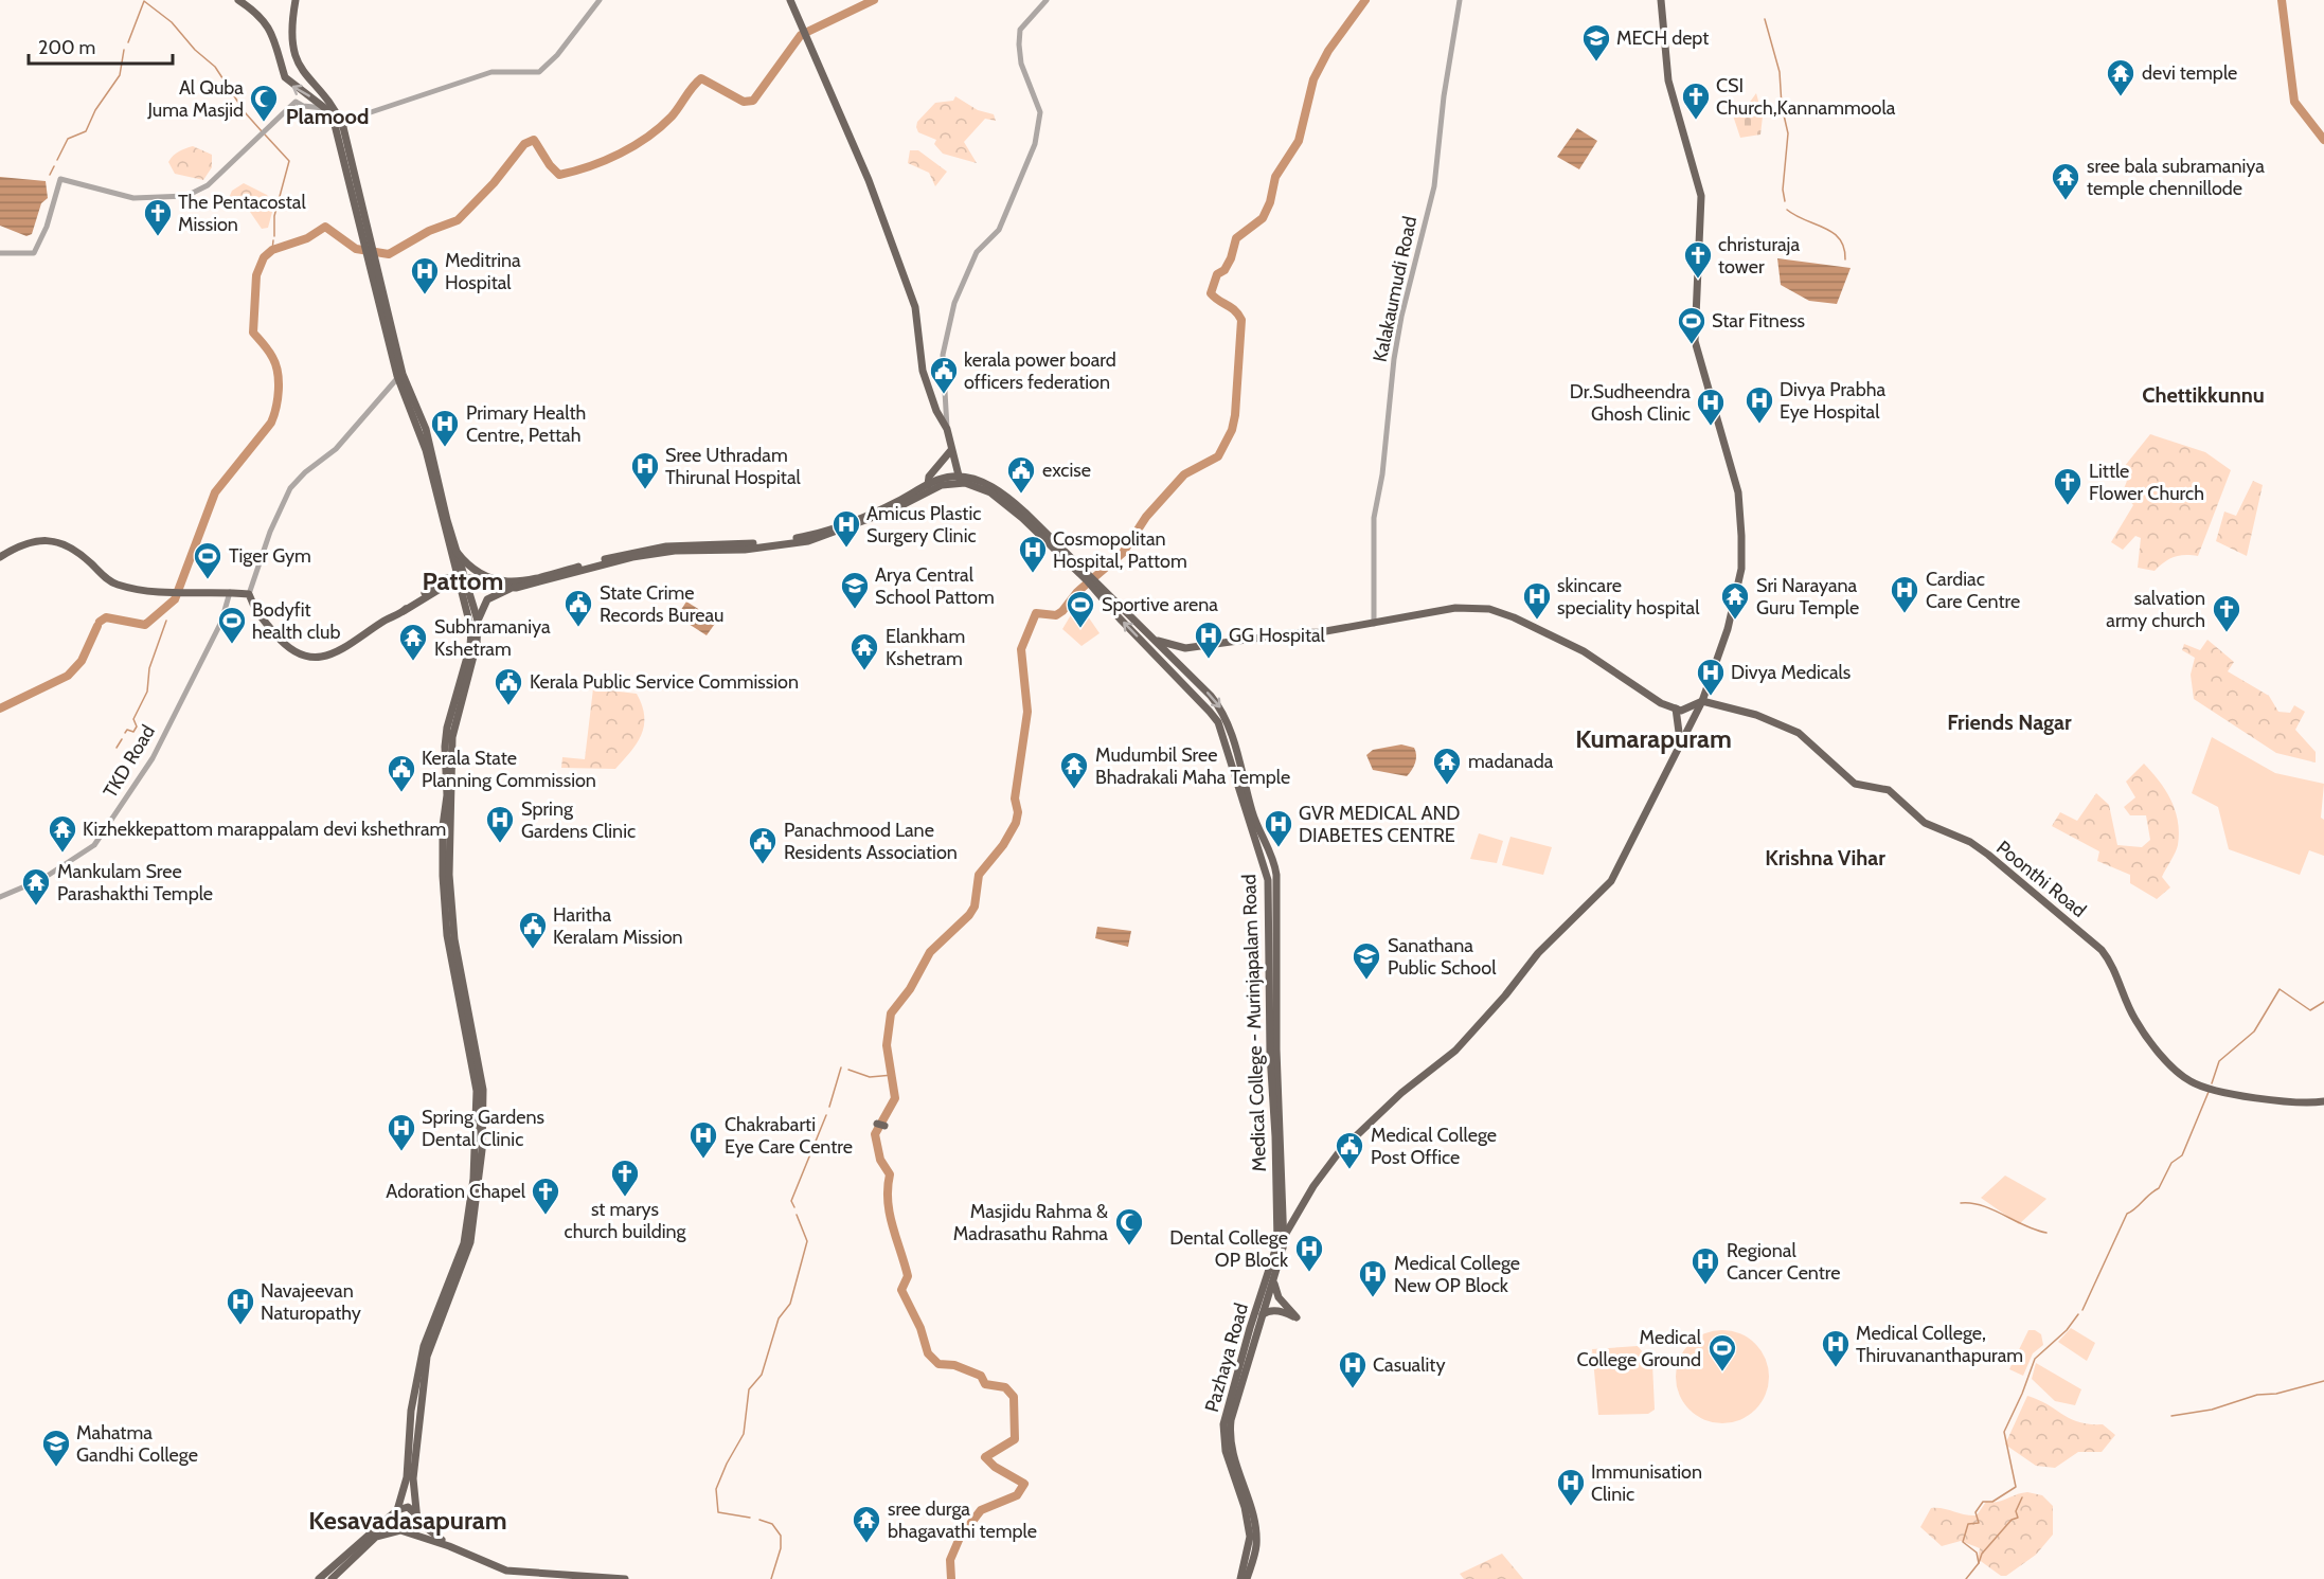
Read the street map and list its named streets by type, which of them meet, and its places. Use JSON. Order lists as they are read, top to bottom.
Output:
{
  "streets": {
    "main road": ["Poonthi Road", "Medical College - Murinjapalam Road", "Pazhaya Road"],
    "street": ["Kalakaumudi Road", "TKD Road"]
  },
  "crossings": [
    ["Medical College - Murinjapalam Road", "Pazhaya Road"]
  ],
  "districts": [
    "Plamood",
    "Chettikkunnu",
    "Pattom",
    "Friends Nagar",
    "Kumarapuram",
    "Krishna Vihar",
    "Kesavadasapuram"
  ],
  "places": {
    "school or university": [
      "MECH dept",
      "Arya Central School Pattom",
      "Sanathana Public School",
      "Mahatma Gandhi College"
    ],
    "temple": [
      "devi temple",
      "sree bala subramaniya temple chennillode",
      "Sri Narayana Guru Temple",
      "Subhramaniya Kshetram",
      "Elankham Kshetram",
      "madanada",
      "Mudumbil Sree Bhadrakali Maha Temple",
      "Kizhekkepattom marappalam devi kshethram",
      "Mankulam Sree Parashakthi Temple",
      "sree durga bhagavathi temple"
    ],
    "church": [
      "CSI Church,Kannammoola",
      "The Pentacostal Mission",
      "christuraja tower",
      "Little Flower Church",
      "salvation army church",
      "st marys church building",
      "Adoration Chapel"
    ],
    "mosque": ["Al Quba Juma Masjid", "Masjidu Rahma & Madrasathu Rahma"],
    "hospital": [
      "Meditrina Hospital",
      "Divya Prabha Eye Hospital",
      "Dr.Sudheendra Ghosh Clinic",
      "Primary Health Centre, Pettah",
      "Sree Uthradam Thirunal Hospital",
      "Amicus Plastic Surgery Clinic",
      "Cosmopolitan Hospital, Pattom",
      "Cardiac Care Centre",
      "skincare speciality hospital",
      "GG Hospital",
      "Divya Medicals",
      "Spring Gardens Clinic",
      "GVR MEDICAL AND DIABETES CENTRE",
      "Spring Gardens Dental Clinic",
      "Chakrabarti Eye Care Centre",
      "Dental College OP Block",
      "Regional Cancer Centre",
      "Medical College New OP Block",
      "Navajeevan Naturopathy",
      "Medical College, Thiruvananthapuram",
      "Casuality",
      "Immunisation Clinic"
    ],
    "sports": [
      "Star Fitness",
      "Tiger Gym",
      "Sportive arena",
      "Bodyfit health club",
      "Medical College Ground"
    ],
    "public building": [
      "kerala power board officers federation",
      "excise",
      "State Crime Records Bureau",
      "Kerala Public Service Commission",
      "Kerala State Planning Commission",
      "Panachmood Lane Residents Association",
      "Haritha Keralam Mission",
      "Medical College Post Office"
    ]
  },
  "scale_bar": "200 m"
}
